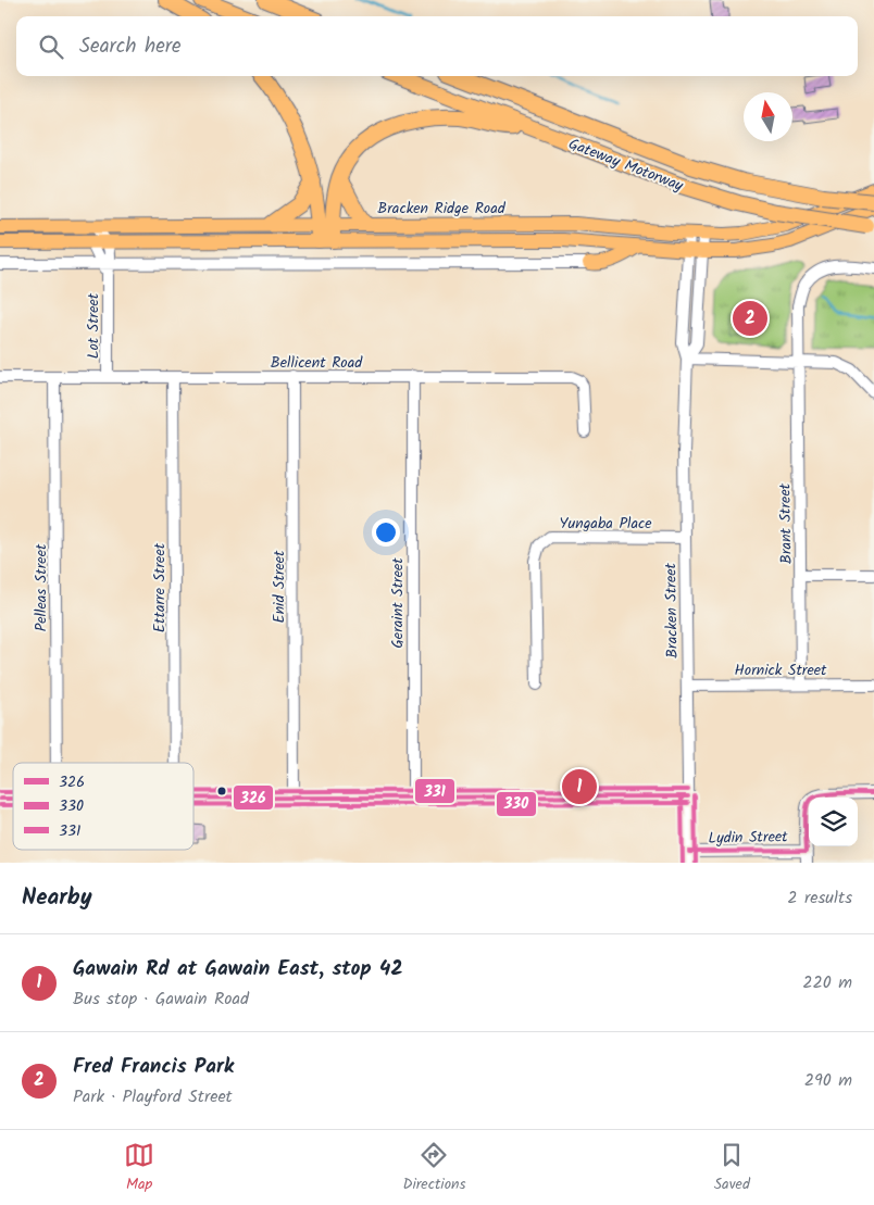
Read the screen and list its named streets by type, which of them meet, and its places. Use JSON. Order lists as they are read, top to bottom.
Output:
{
  "streets": {
    "highway": ["Gateway Motorway"],
    "main road": ["Bracken Ridge Road"],
    "street": [
      "Lot Street",
      "Bellicent Road",
      "Yungaba Place",
      "Brant Street",
      "Enid Street",
      "Pelleas Street",
      "Ettarre Street",
      "Geraint Street",
      "Bracken Street",
      "Hornick Street",
      "Lydin Street"
    ]
  },
  "crossings": [
    ["Bracken Ridge Road", "Bracken Street"],
    ["Lot Street", "Bellicent Road"],
    ["Bellicent Road", "Enid Street"],
    ["Bellicent Road", "Pelleas Street"],
    ["Bellicent Road", "Ettarre Street"],
    ["Bellicent Road", "Geraint Street"],
    ["Yungaba Place", "Bracken Street"],
    ["Brant Street", "Hornick Street"],
    ["Bracken Street", "Hornick Street"],
    ["Bracken Street", "Lydin Street"]
  ],
  "lines": ["transit line 331", "transit line 326", "transit line 330"],
  "legend": ["326", "330", "331"],
  "north": "top",
  "page": {
    "search": "Search here",
    "pins": ["2", "1"],
    "heading": ["Nearby", "2 results"],
    "list": [
      {
        "mark": "1",
        "name": "Gawain Rd at Gawain East, stop 42",
        "note": "Bus stop · Gawain Road",
        "value": "220 m"
      },
      {
        "mark": "2",
        "name": "Fred Francis Park",
        "note": "Park · Playford Street",
        "value": "290 m"
      }
    ],
    "nav": ["Map", "Directions", "Saved"]
  }
}
